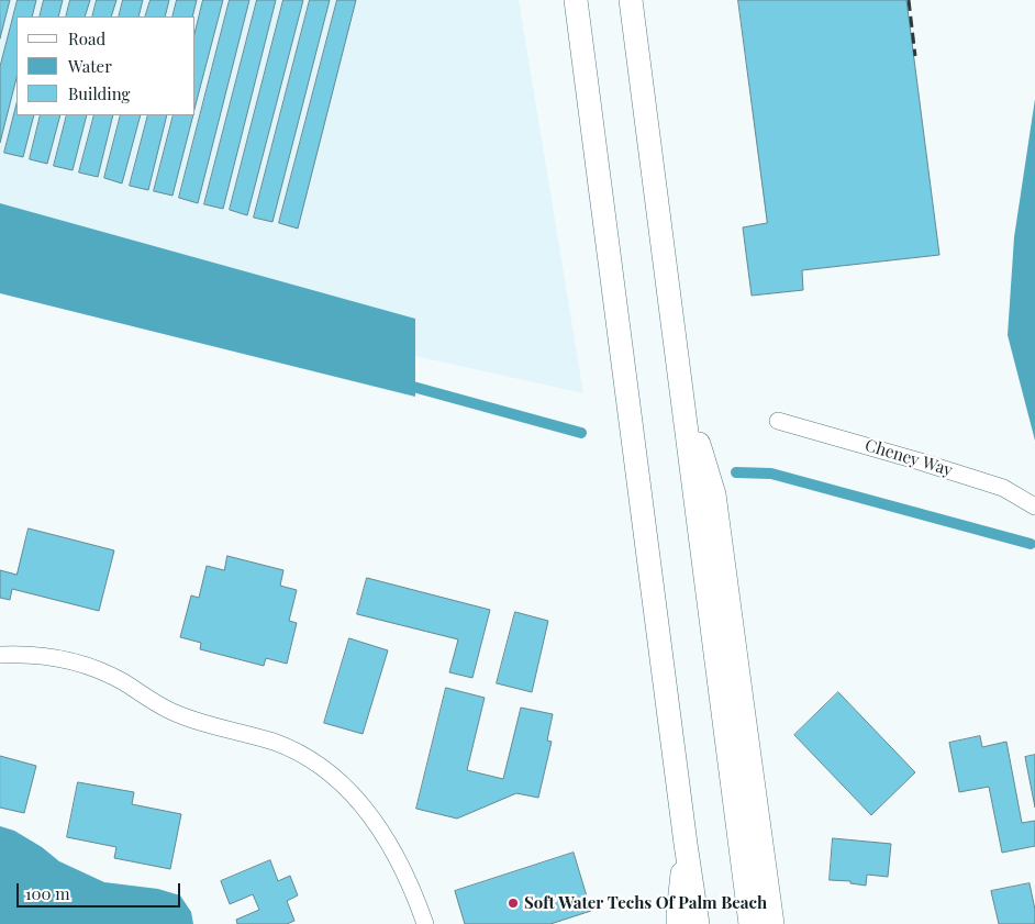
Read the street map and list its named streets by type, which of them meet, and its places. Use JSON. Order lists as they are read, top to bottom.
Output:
{
  "streets": {
    "street": ["Cheney Way"]
  },
  "places": ["Soft Water Techs Of Palm Beach"],
  "legend": ["Road", "Water", "Building"],
  "scale_bar": "100 m"
}
